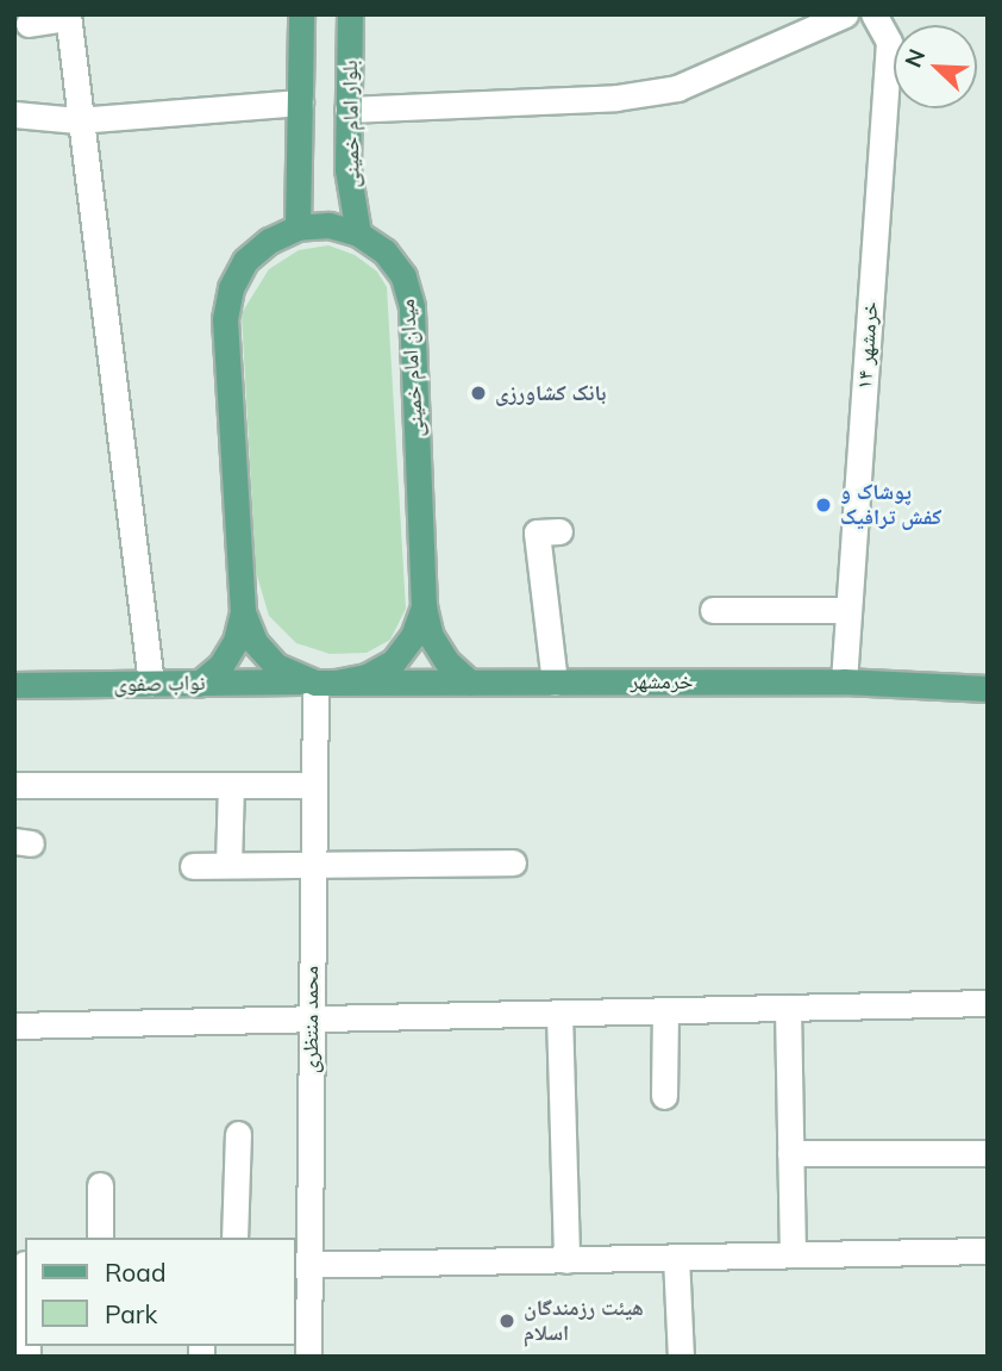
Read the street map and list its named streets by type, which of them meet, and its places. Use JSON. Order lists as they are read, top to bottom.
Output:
{
  "streets": {
    "main road": [
      "بلوار امام خمینی",
      "میدان امام خمینی",
      "خرمشهر",
      "نواب صفوی"
    ],
    "street": ["خرمشهر ۱۴", "محمد منتظری"]
  },
  "crossings": [
    ["بلوار امام خمینی", "میدان امام خمینی"],
    ["خرمشهر ۱۴", "خرمشهر"],
    ["میدان امام خمینی", "خرمشهر"],
    ["میدان امام خمینی", "نواب صفوی"],
    ["میدان امام خمینی", "محمد منتظری"],
    ["خرمشهر", "نواب صفوی"],
    ["خرمشهر", "محمد منتظری"],
    ["نواب صفوی", "محمد منتظری"]
  ],
  "places": ["بانک کشاورزی", "پوشاک و کفش ترافیک", "هیئت رزمندگان اسلام"],
  "legend": ["Road", "Park"],
  "north": "top left"
}
